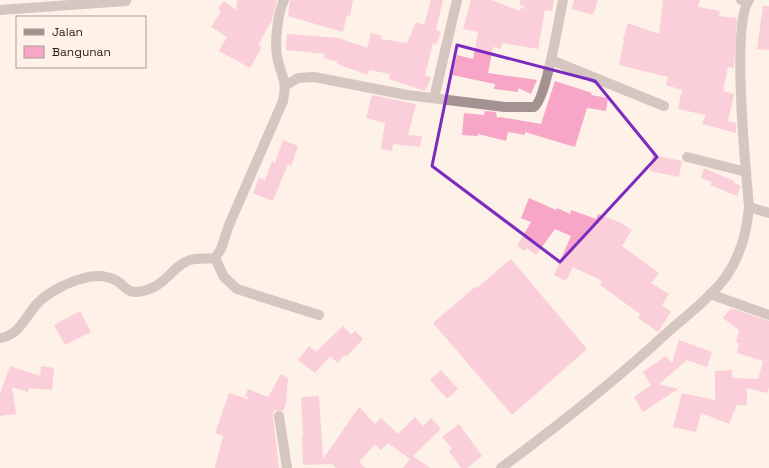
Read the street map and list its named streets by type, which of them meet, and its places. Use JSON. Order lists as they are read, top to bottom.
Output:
{
  "legend": ["Jalan", "Bangunan"]
}
